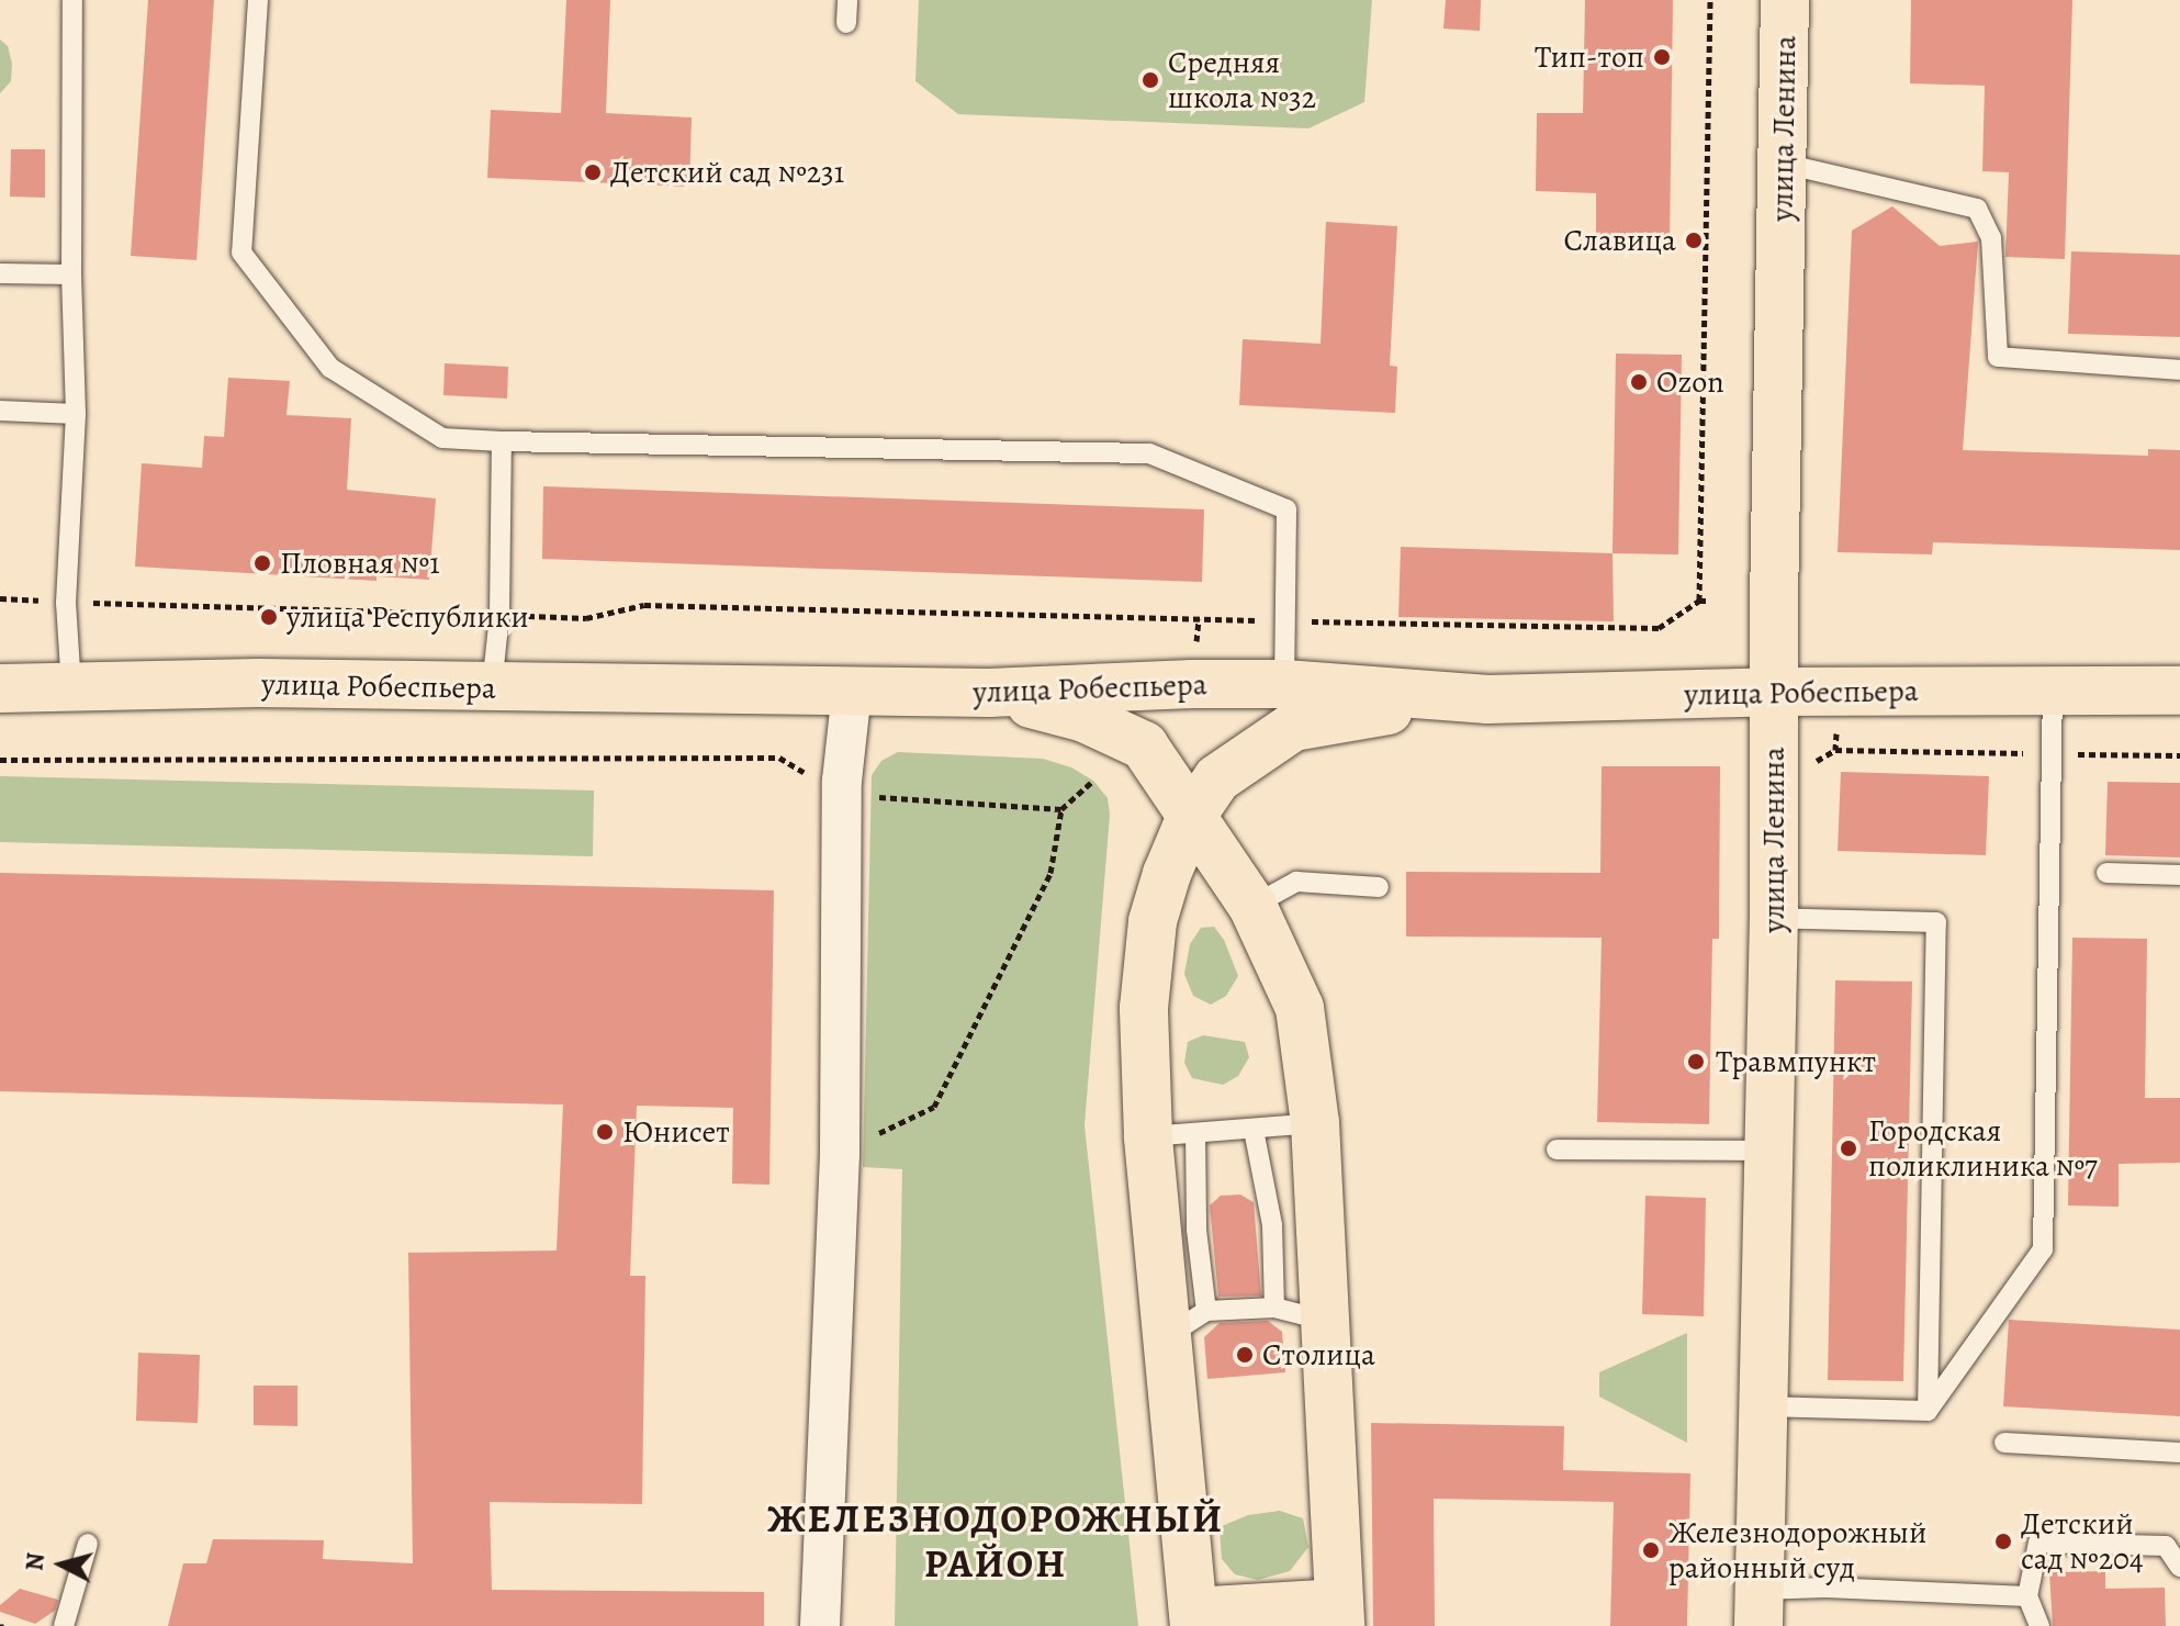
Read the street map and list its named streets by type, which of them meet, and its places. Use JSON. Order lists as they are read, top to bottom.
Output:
{
  "streets": {
    "main road": ["улица Ленина", "улица Робеспьера"]
  },
  "crossings": [
    ["улица Ленина", "улица Робеспьера"]
  ],
  "districts": ["ЖЕЛЕЗНОДОРОЖНЫЙ РАЙОН"],
  "places": [
    "Тип-топ",
    "Средняя школа №32",
    "Детский сад №231",
    "Славица",
    "Ozon",
    "Пловная №1",
    "улица Республики",
    "Травмпункт",
    "Юнисет",
    "Городская поликлиника №7",
    "Столица",
    "Детский сад №204",
    "Железнодорожный районный суд"
  ],
  "north": "left"
}
